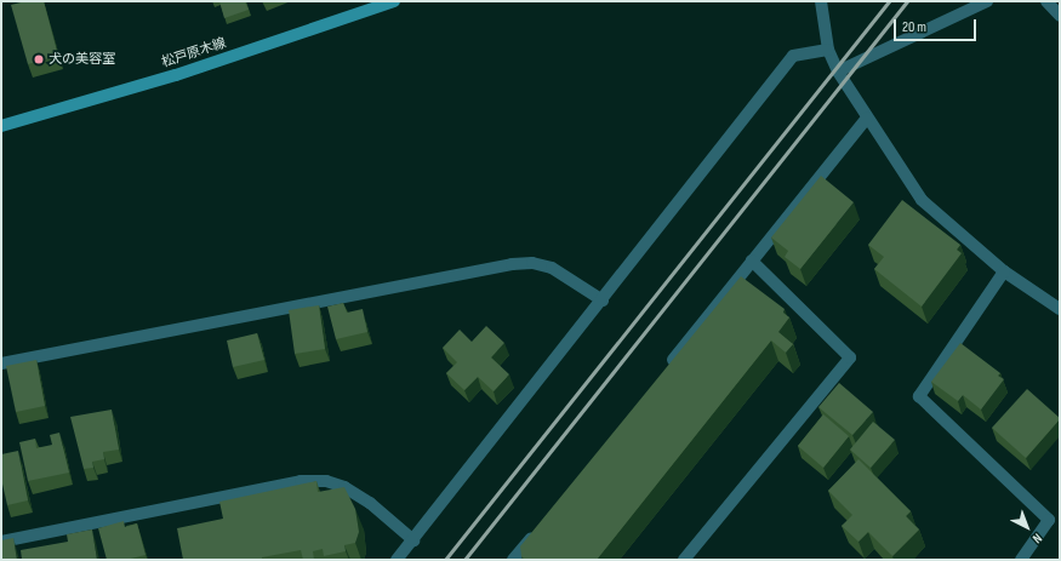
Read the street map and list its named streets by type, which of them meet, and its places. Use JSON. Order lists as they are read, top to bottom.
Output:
{
  "streets": {
    "main road": ["松戸原木線"]
  },
  "places": ["犬の美容室"],
  "scale_bar": "20 m",
  "north": "bottom right"
}
